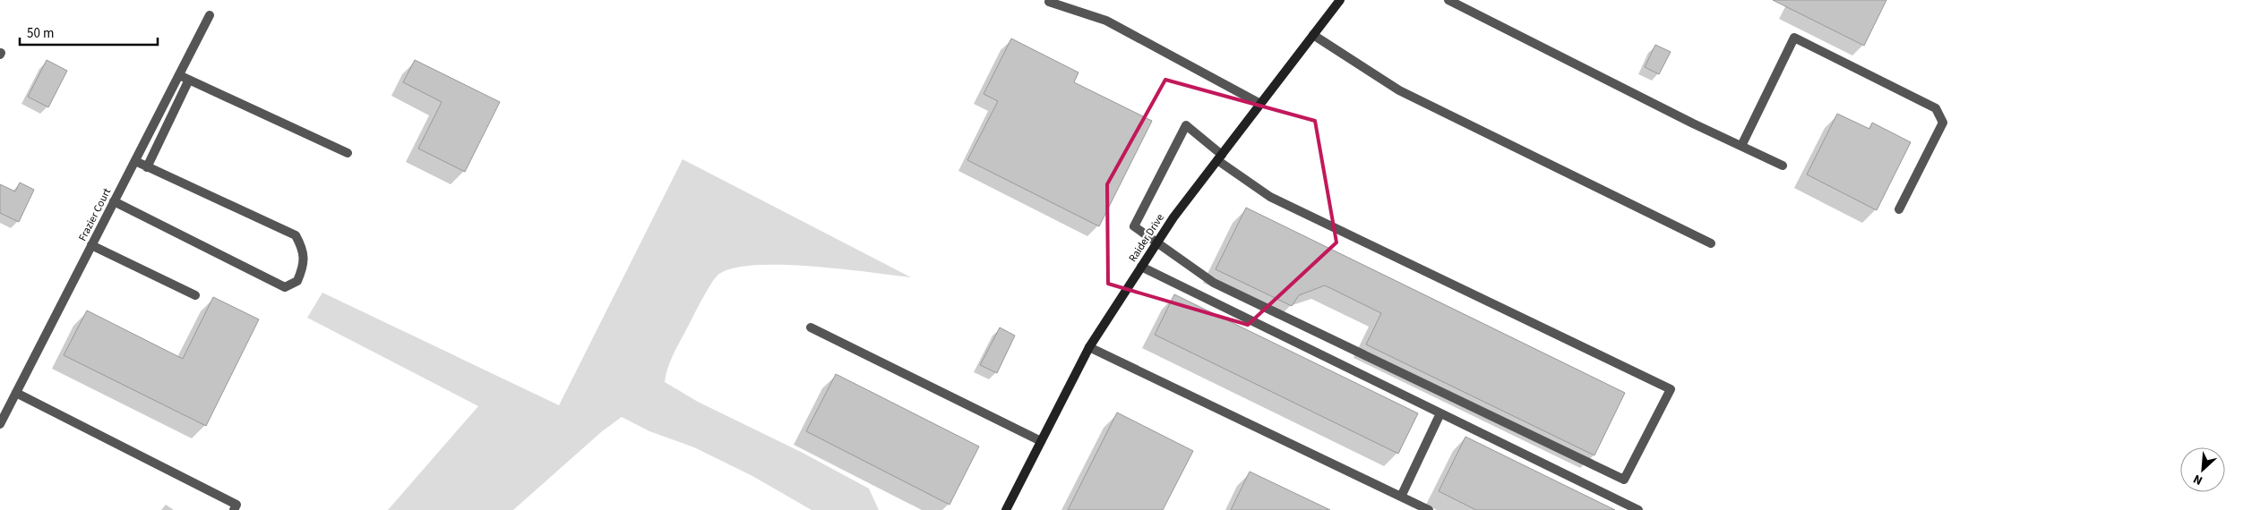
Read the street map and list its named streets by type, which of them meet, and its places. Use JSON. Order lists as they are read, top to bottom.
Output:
{
  "streets": {
    "main road": ["Raider Drive"],
    "street": ["Frazier Court"]
  },
  "scale_bar": "50 m",
  "north": "bottom left"
}
